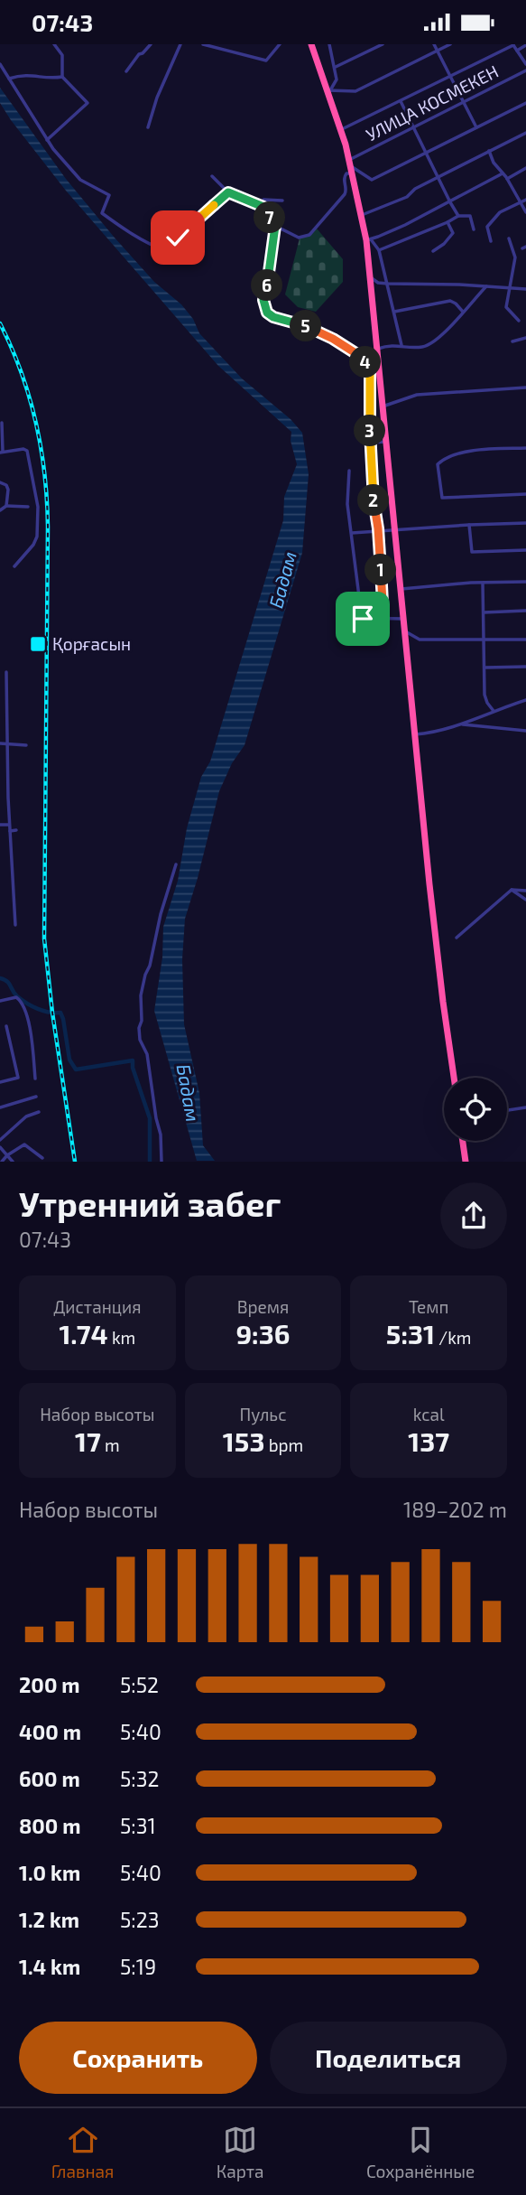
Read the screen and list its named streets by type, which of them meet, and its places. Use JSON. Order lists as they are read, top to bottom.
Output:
{
  "streets": {
    "street": ["УЛИЦА КОСМЕКЕН"]
  },
  "water": ["Бадам"],
  "places": {
    "transit": ["Қорғасын"]
  },
  "page": {
    "status": "07:43",
    "pins": [
      "7",
      "6",
      "5",
      "4",
      "3",
      "2",
      "1"
    ],
    "heading": ["Утренний забег", "07:43"],
    "stats": [
      ["Дистанция", "1.74 km"],
      ["Время", "9:36"],
      ["Темп", "5:31 /km"],
      ["Набор высоты", "17 m"],
      ["Пульс", "153 bpm"],
      ["kcal", "137"]
    ],
    "chart": ["Набор высоты", "189–202 m"],
    "list": [
      {
        "name": "200 m",
        "note": "5:52"
      },
      {
        "name": "400 m",
        "note": "5:40"
      },
      {
        "name": "600 m",
        "note": "5:32"
      },
      {
        "name": "800 m",
        "note": "5:31"
      },
      {
        "name": "1.0 km",
        "note": "5:40"
      },
      {
        "name": "1.2 km",
        "note": "5:23"
      },
      {
        "name": "1.4 km",
        "note": "5:19"
      }
    ],
    "buttons": ["Сохранить", "Поделиться"],
    "tabs": ["Главная", "Карта", "Сохранённые"]
  }
}
